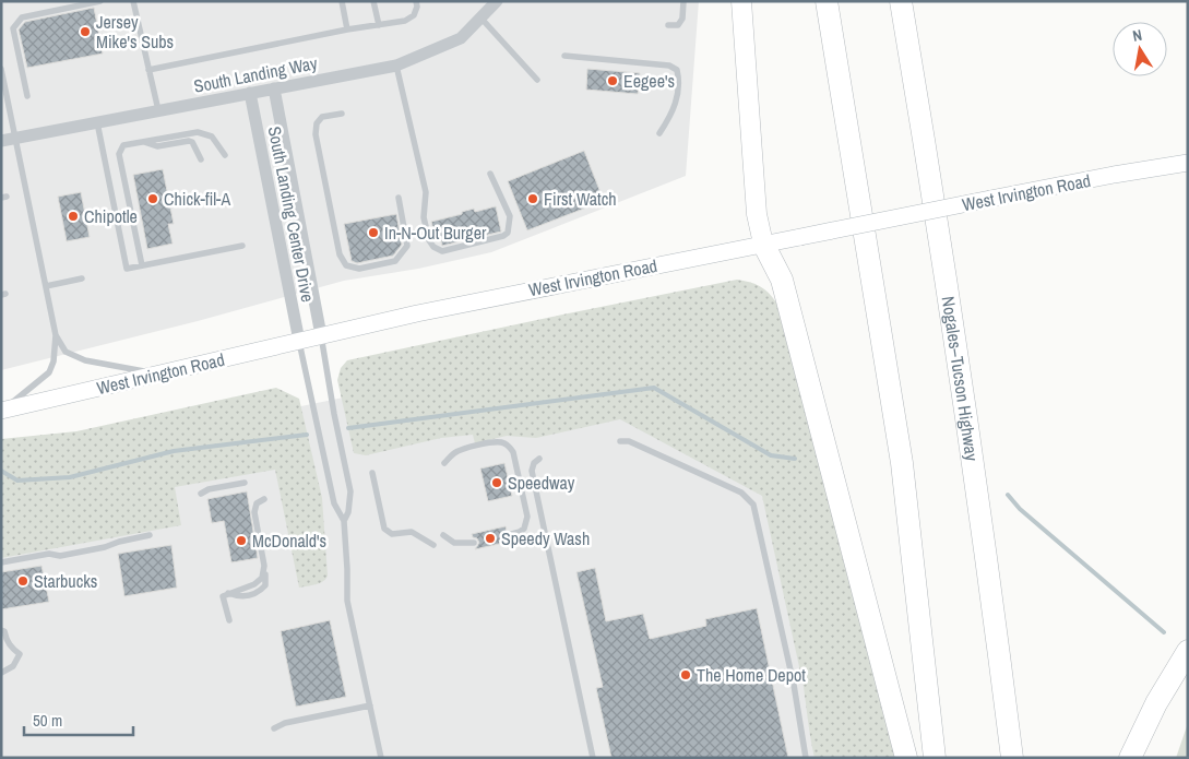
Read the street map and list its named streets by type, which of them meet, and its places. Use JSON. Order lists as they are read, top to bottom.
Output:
{
  "streets": {
    "highway": ["Nogales–Tucson Highway"],
    "main road": ["West Irvington Road"],
    "street": ["South Landing Way", "South Landing Center Drive"]
  },
  "crossings": [
    ["South Landing Way", "South Landing Center Drive"],
    ["West Irvington Road", "South Landing Center Drive"]
  ],
  "places": [
    "Jersey Mike's Subs",
    "Eegee's",
    "Chick-fil-A",
    "First Watch",
    "Chipotle",
    "In-N-Out Burger",
    "Speedway",
    "Speedy Wash",
    "McDonald's",
    "Starbucks",
    "The Home Depot"
  ],
  "scale_bar": "50 m",
  "north": "top"
}
